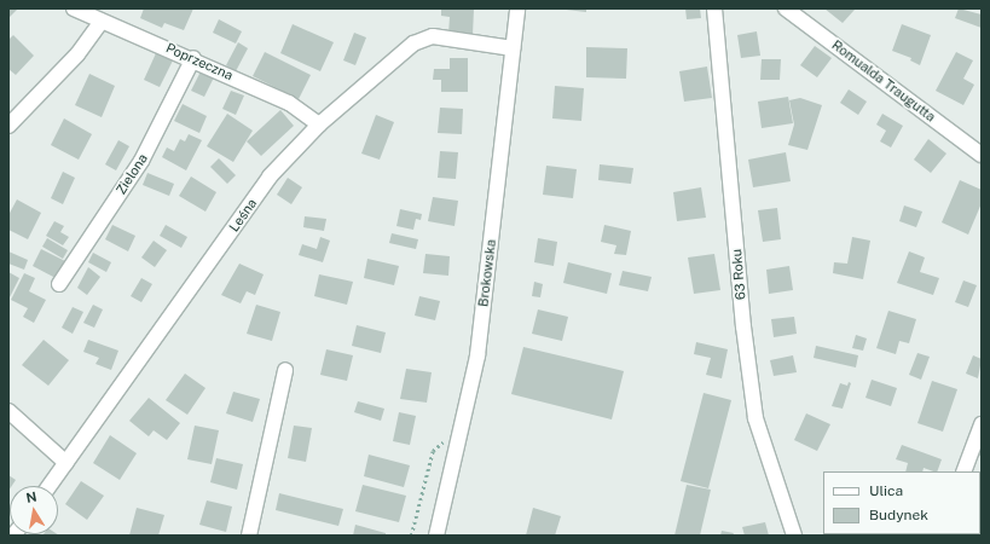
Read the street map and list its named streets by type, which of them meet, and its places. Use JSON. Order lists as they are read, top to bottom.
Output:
{
  "streets": {
    "street": [
      "Poprzeczna",
      "Romualda Traugutta",
      "Zielona",
      "Leśna",
      "Brokowska",
      "63 Roku"
    ]
  },
  "crossings": [
    ["Poprzeczna", "Zielona"],
    ["Poprzeczna", "Leśna"],
    ["Leśna", "Brokowska"]
  ],
  "legend": ["Ulica", "Budynek"],
  "north": "top"
}
